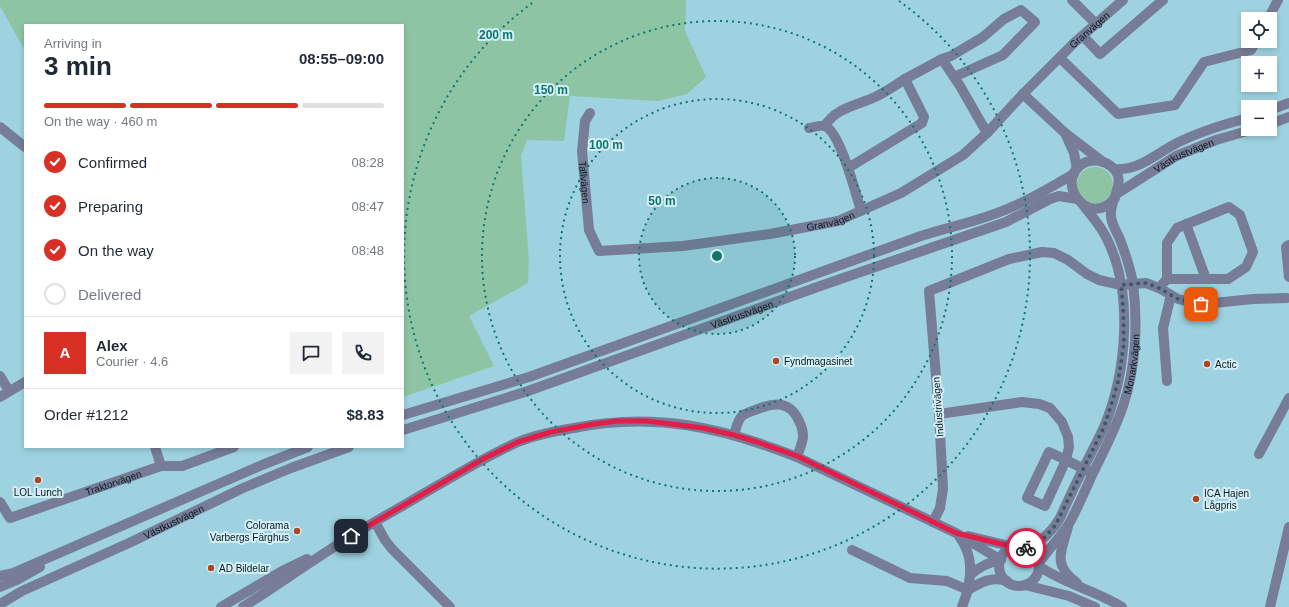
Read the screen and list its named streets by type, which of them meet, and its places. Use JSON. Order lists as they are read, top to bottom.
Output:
{
  "streets": {
    "street": [
      "Granvägen",
      "Västkustvägen",
      "Tallvägen",
      "Monarkvägen",
      "Industrivägen",
      "Traktorvägen"
    ]
  },
  "crossings": [
    ["Granvägen", "Tallvägen"],
    ["Västkustvägen", "Monarkvägen"],
    ["Monarkvägen", "Industrivägen"]
  ],
  "places": [
    "Fyndmagasinet",
    "Actic",
    "LOL Lunch",
    "ICA Hajen Lågpris",
    "Colorama Varbergs Färghus",
    "AD Bildelar"
  ],
  "page": {
    "map_buttons": ["+", "−"],
    "heading": ["3 min", "Arriving in", "08:55–09:00"],
    "panel": [
      "Alex",
      "Courier · 4.6",
      "Order #1212",
      "$8.83"
    ],
    "bar": "On the way · 460 m",
    "list": [
      ["Confirmed", "08:28"],
      ["Preparing", "08:47"],
      ["On the way", "08:48"],
      "Delivered"
    ],
    "round": "A"
  },
  "rings": [
    "200 m",
    "150 m",
    "100 m",
    "50 m"
  ]
}
